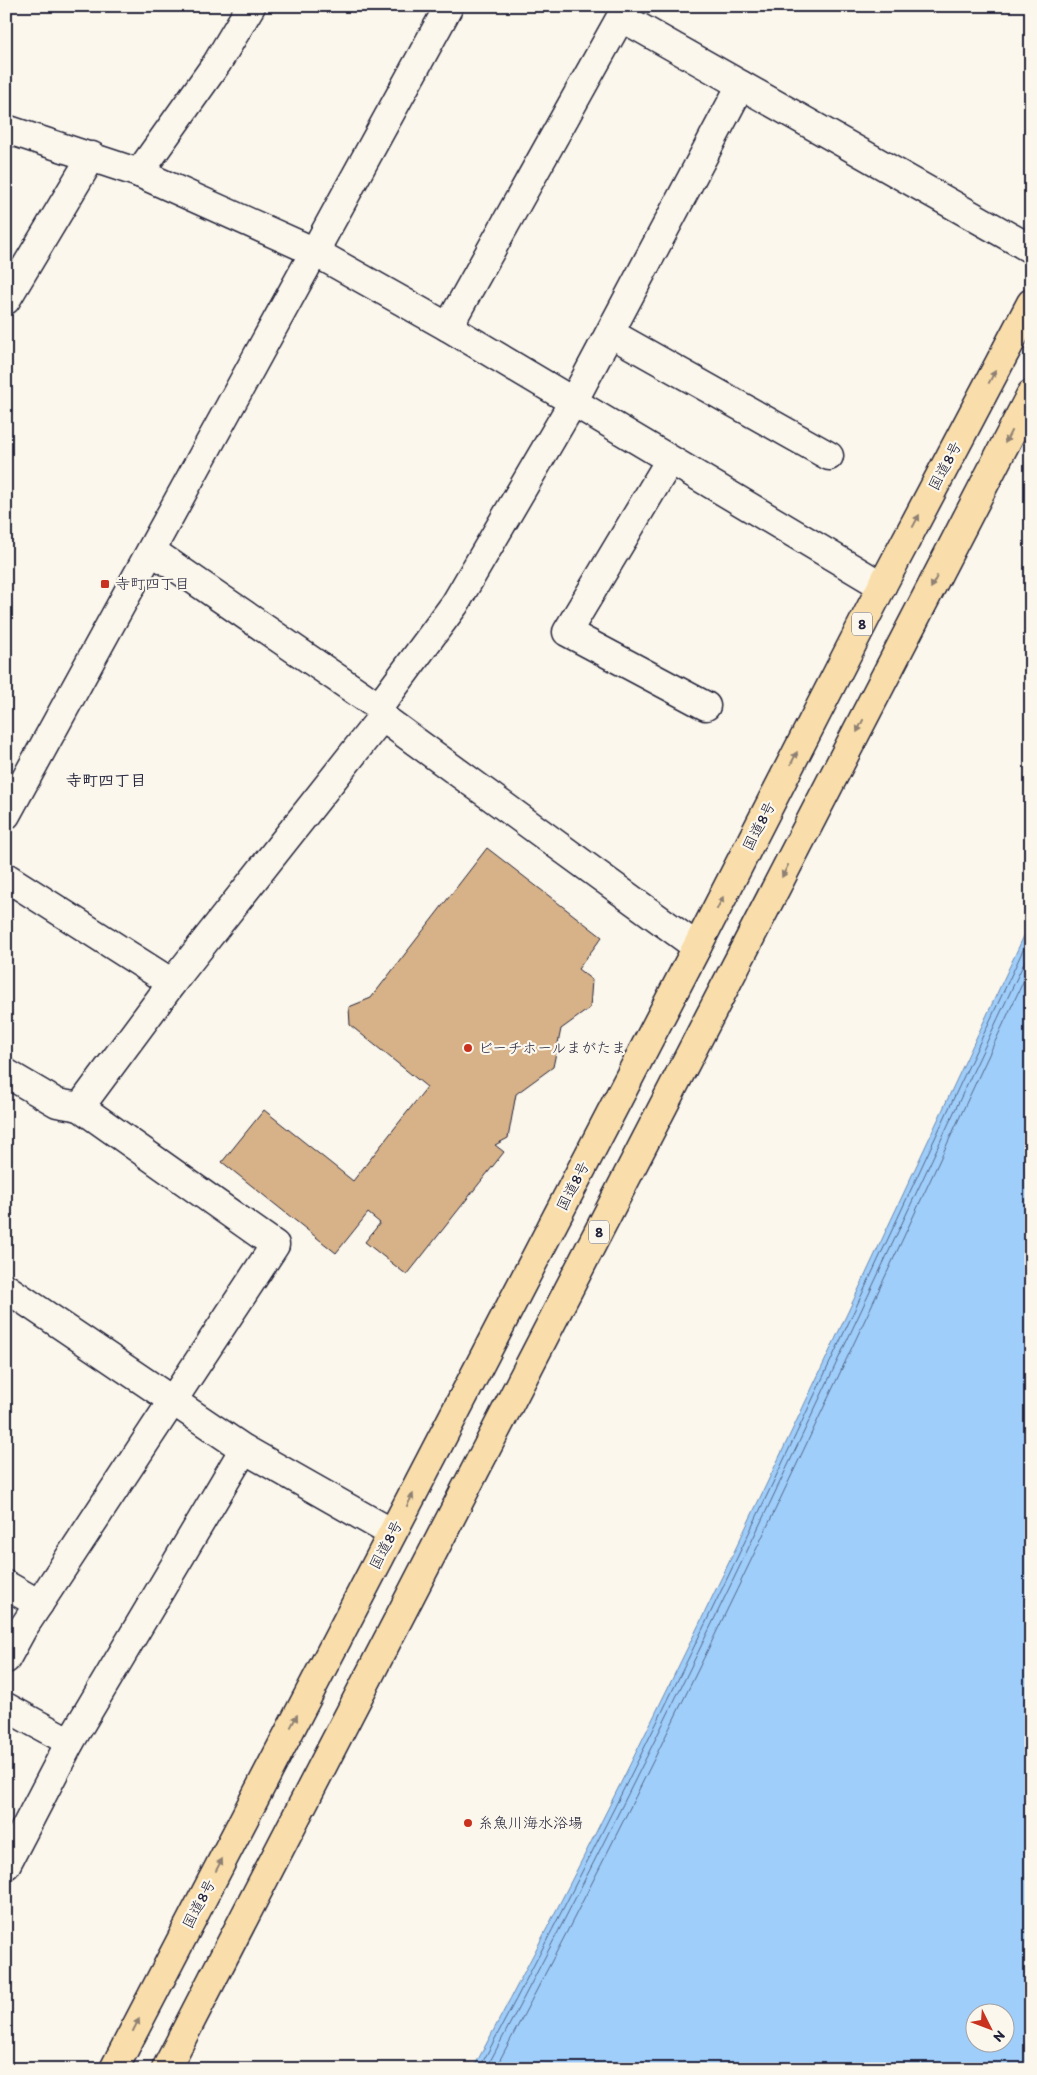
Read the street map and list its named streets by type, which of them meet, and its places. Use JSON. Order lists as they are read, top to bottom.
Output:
{
  "streets": {
    "highway": ["国道8号", "8"]
  },
  "districts": ["寺町四丁目"],
  "places": {
    "transit": ["寺町四丁目"],
    "other": ["ビーチホールまがたま", "糸魚川海水浴場"]
  },
  "north": "bottom right"
}
